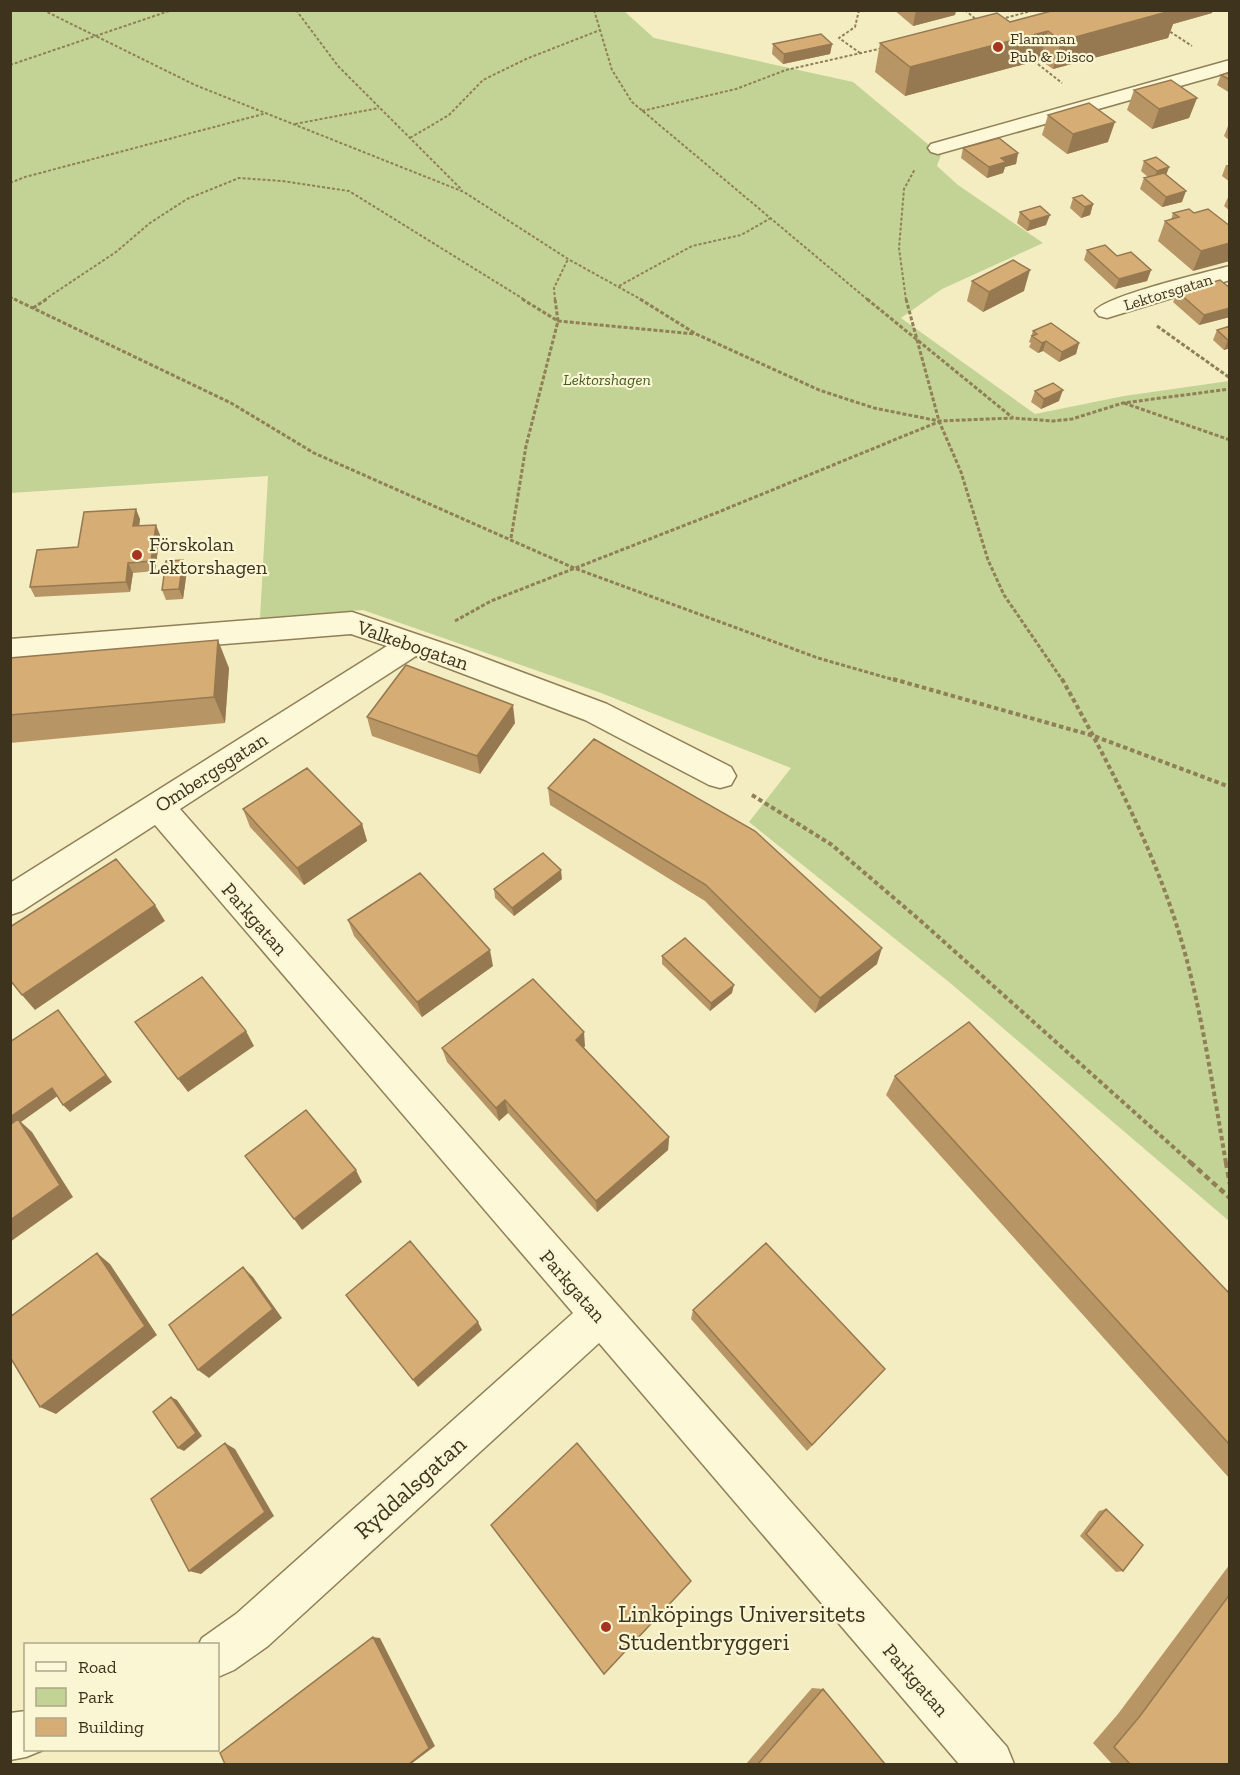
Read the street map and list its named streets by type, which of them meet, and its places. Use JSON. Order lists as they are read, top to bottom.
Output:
{
  "streets": {
    "street": [
      "Lektorsgatan",
      "Valkebogatan",
      "Ombergsgatan",
      "Parkgatan",
      "Ryddalsgatan"
    ]
  },
  "crossings": [
    ["Valkebogatan", "Ombergsgatan"],
    ["Ombergsgatan", "Parkgatan"],
    ["Parkgatan", "Ryddalsgatan"]
  ],
  "parks": ["Lektorshagen"],
  "places": ["Flamman Pub & Disco", "Förskolan Lektorshagen", "Linköpings Universitets Studentbryggeri"],
  "legend": ["Road", "Park", "Building"]
}
